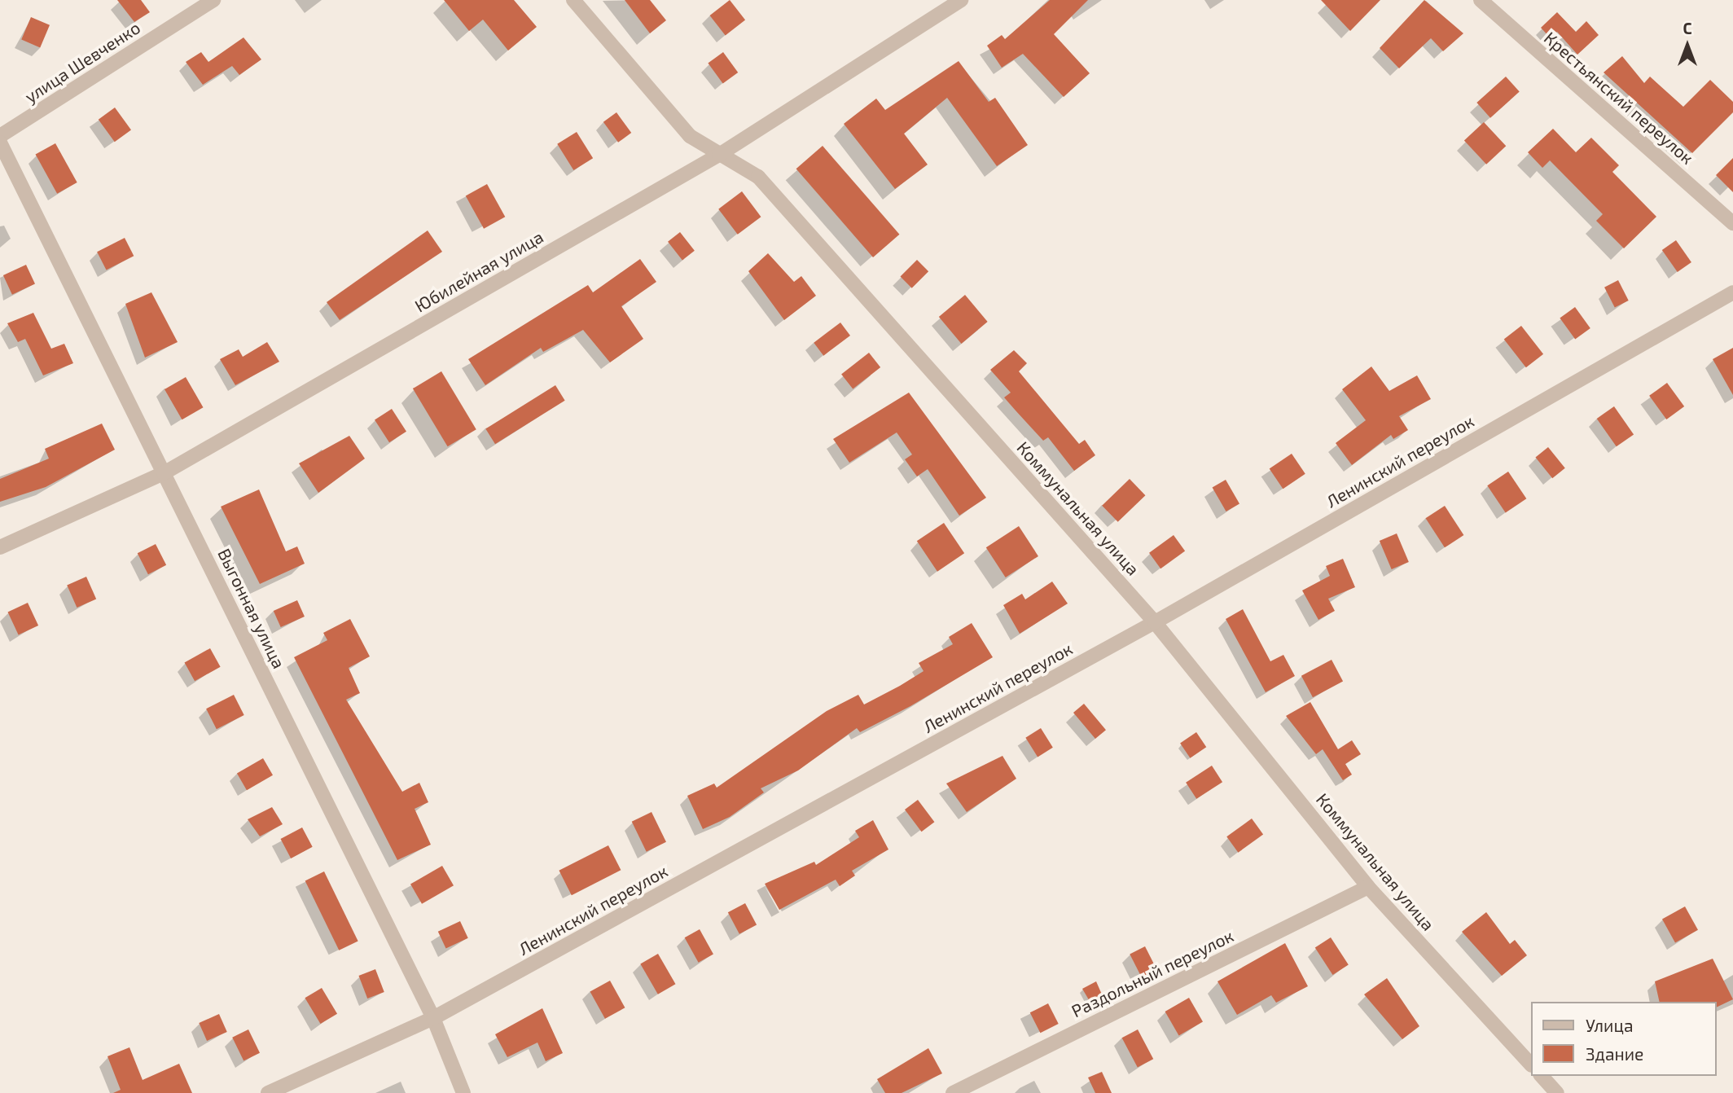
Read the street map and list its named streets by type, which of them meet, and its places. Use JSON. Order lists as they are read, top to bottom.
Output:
{
  "streets": {
    "street": [
      "улица Шевченко",
      "Крестьянский переулок",
      "Юбилейная улица",
      "Ленинский переулок",
      "Коммунальная улица",
      "Выгонная улица",
      "Раздольный переулок"
    ]
  },
  "crossings": [
    ["Юбилейная улица", "Коммунальная улица"],
    ["Юбилейная улица", "Выгонная улица"],
    ["Ленинский переулок", "Коммунальная улица"],
    ["Ленинский переулок", "Выгонная улица"],
    ["Коммунальная улица", "Раздольный переулок"]
  ],
  "legend": ["Улица", "Здание"],
  "north": "top"
}
